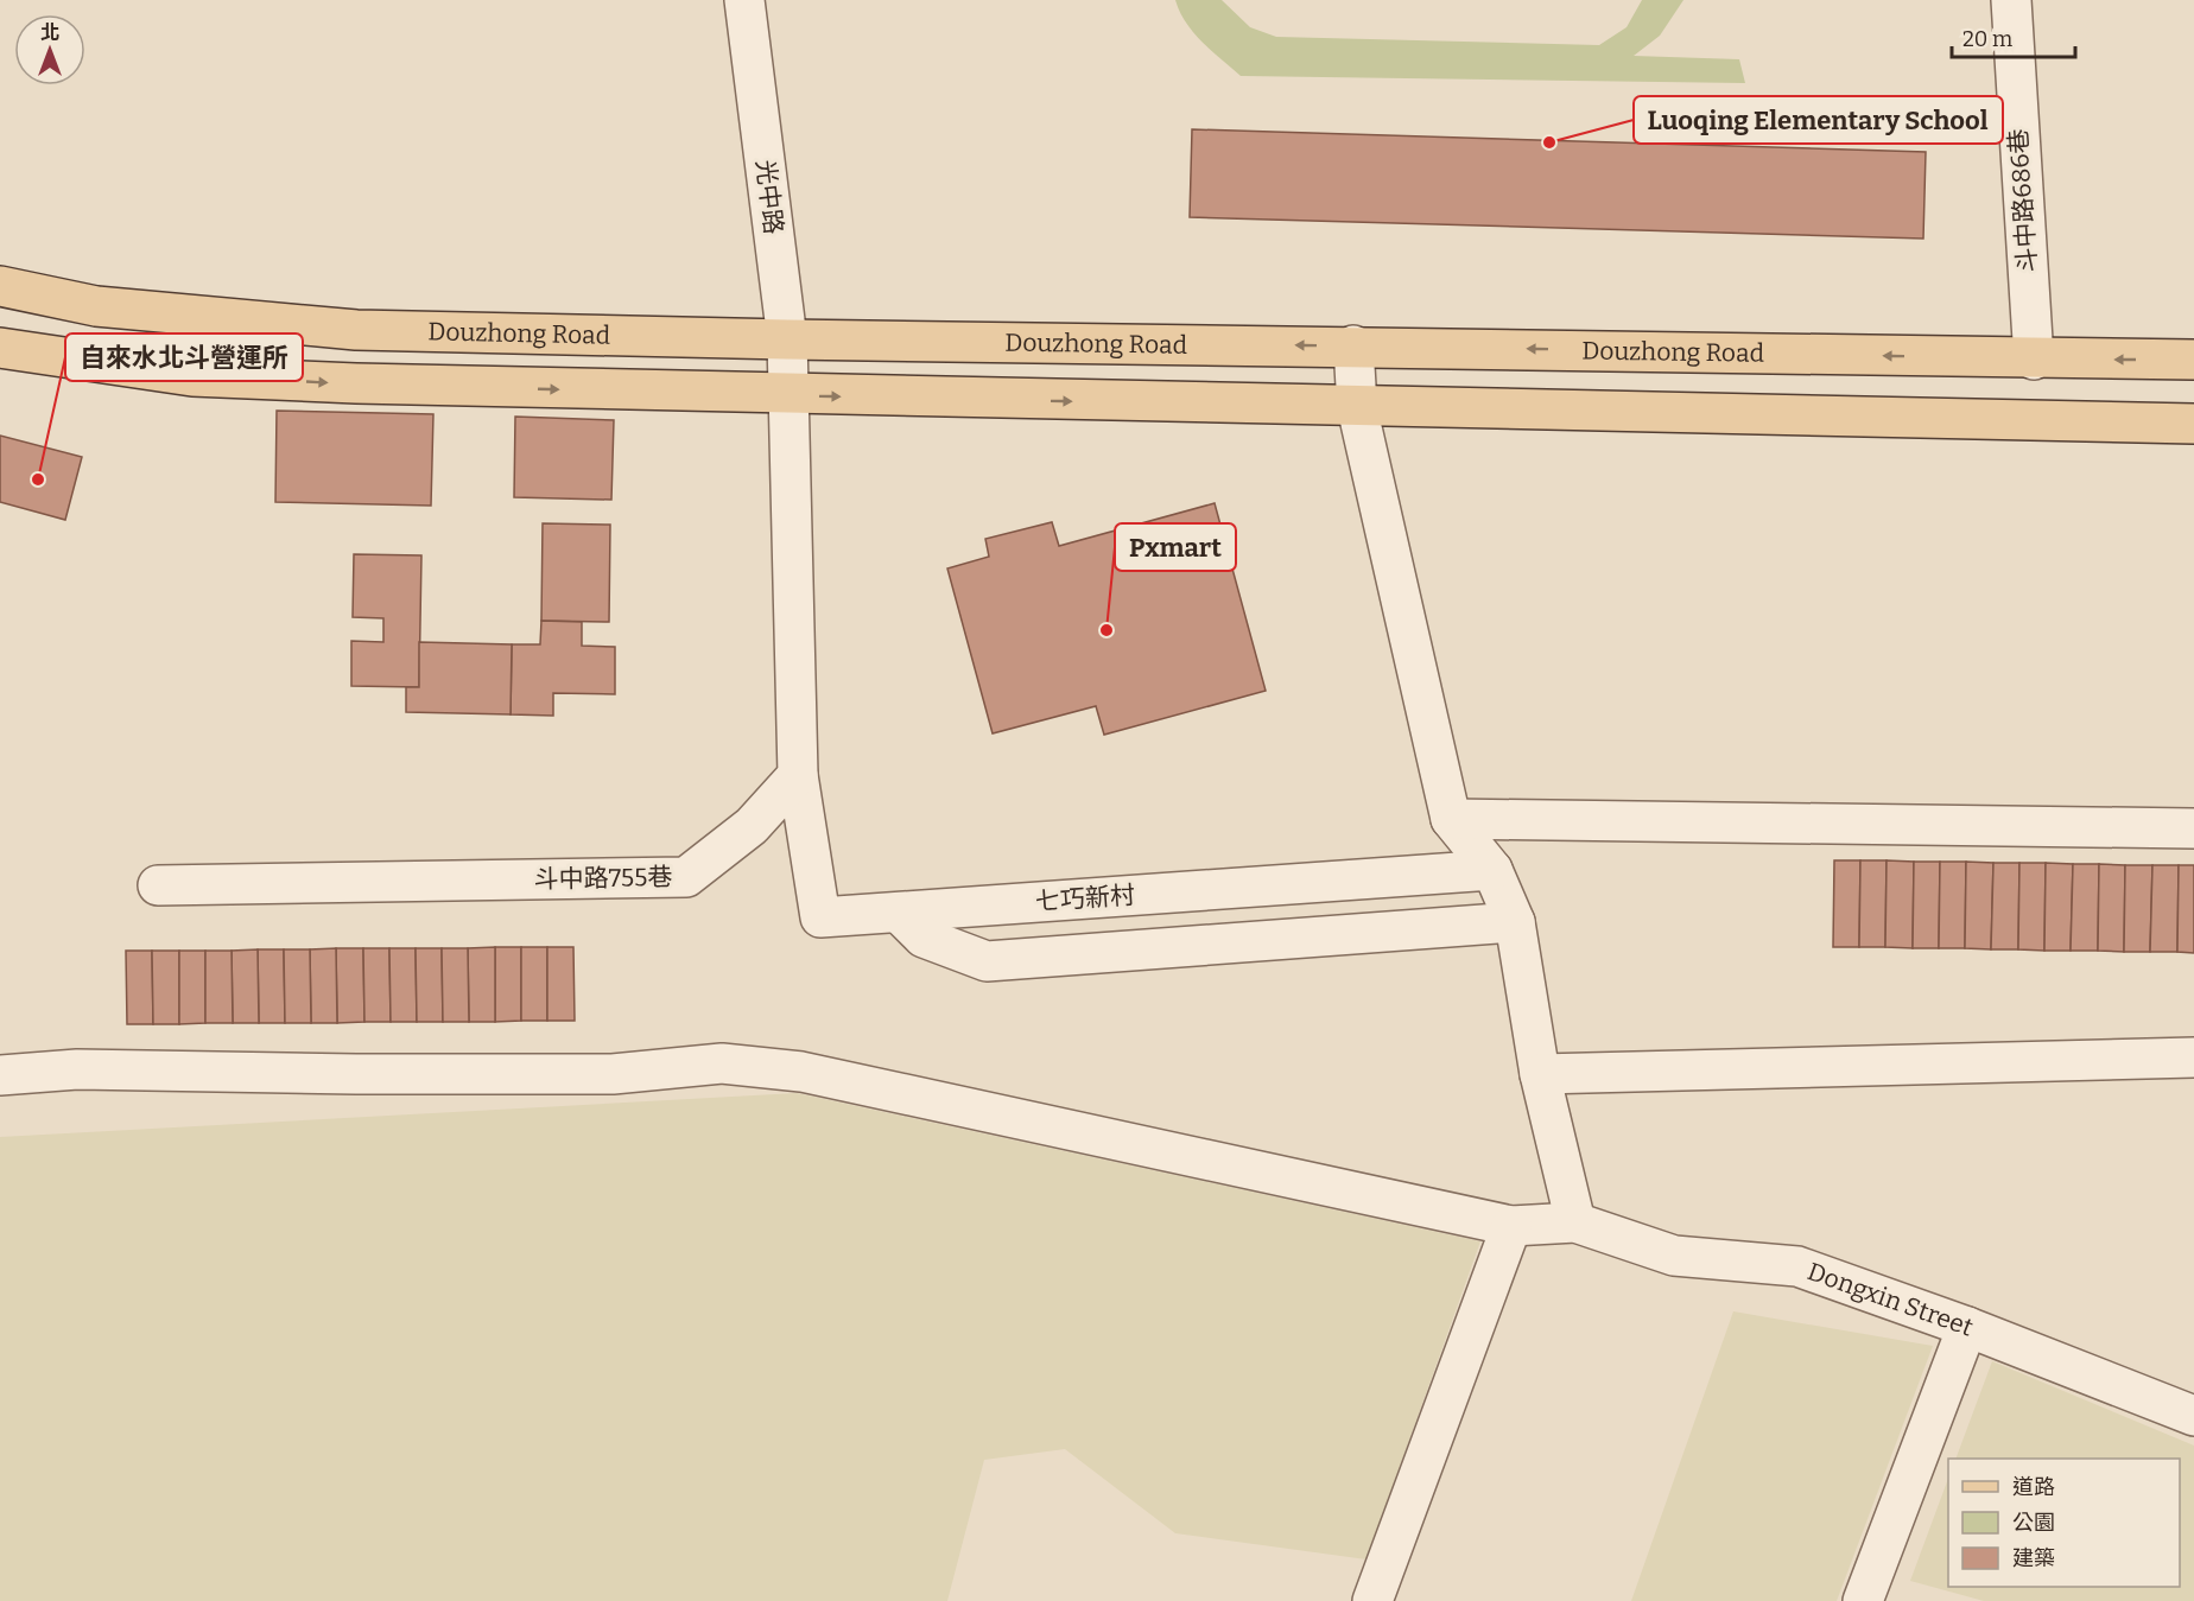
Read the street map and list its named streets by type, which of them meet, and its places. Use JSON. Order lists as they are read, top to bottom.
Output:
{
  "streets": {
    "main road": ["Douzhong Road"],
    "street": [
      "光中路",
      "斗中路686巷",
      "斗中路755巷",
      "七巧新村",
      "Dongxin Street"
    ]
  },
  "crossings": [
    ["光中路", "Douzhong Road"],
    ["斗中路686巷", "Douzhong Road"],
    ["斗中路755巷", "七巧新村"]
  ],
  "places": ["Luoqing Elementary School", "自來水北斗營運所", "Pxmart"],
  "legend": ["道路", "公園", "建築"],
  "scale_bar": "20 m",
  "north": "top"
}
